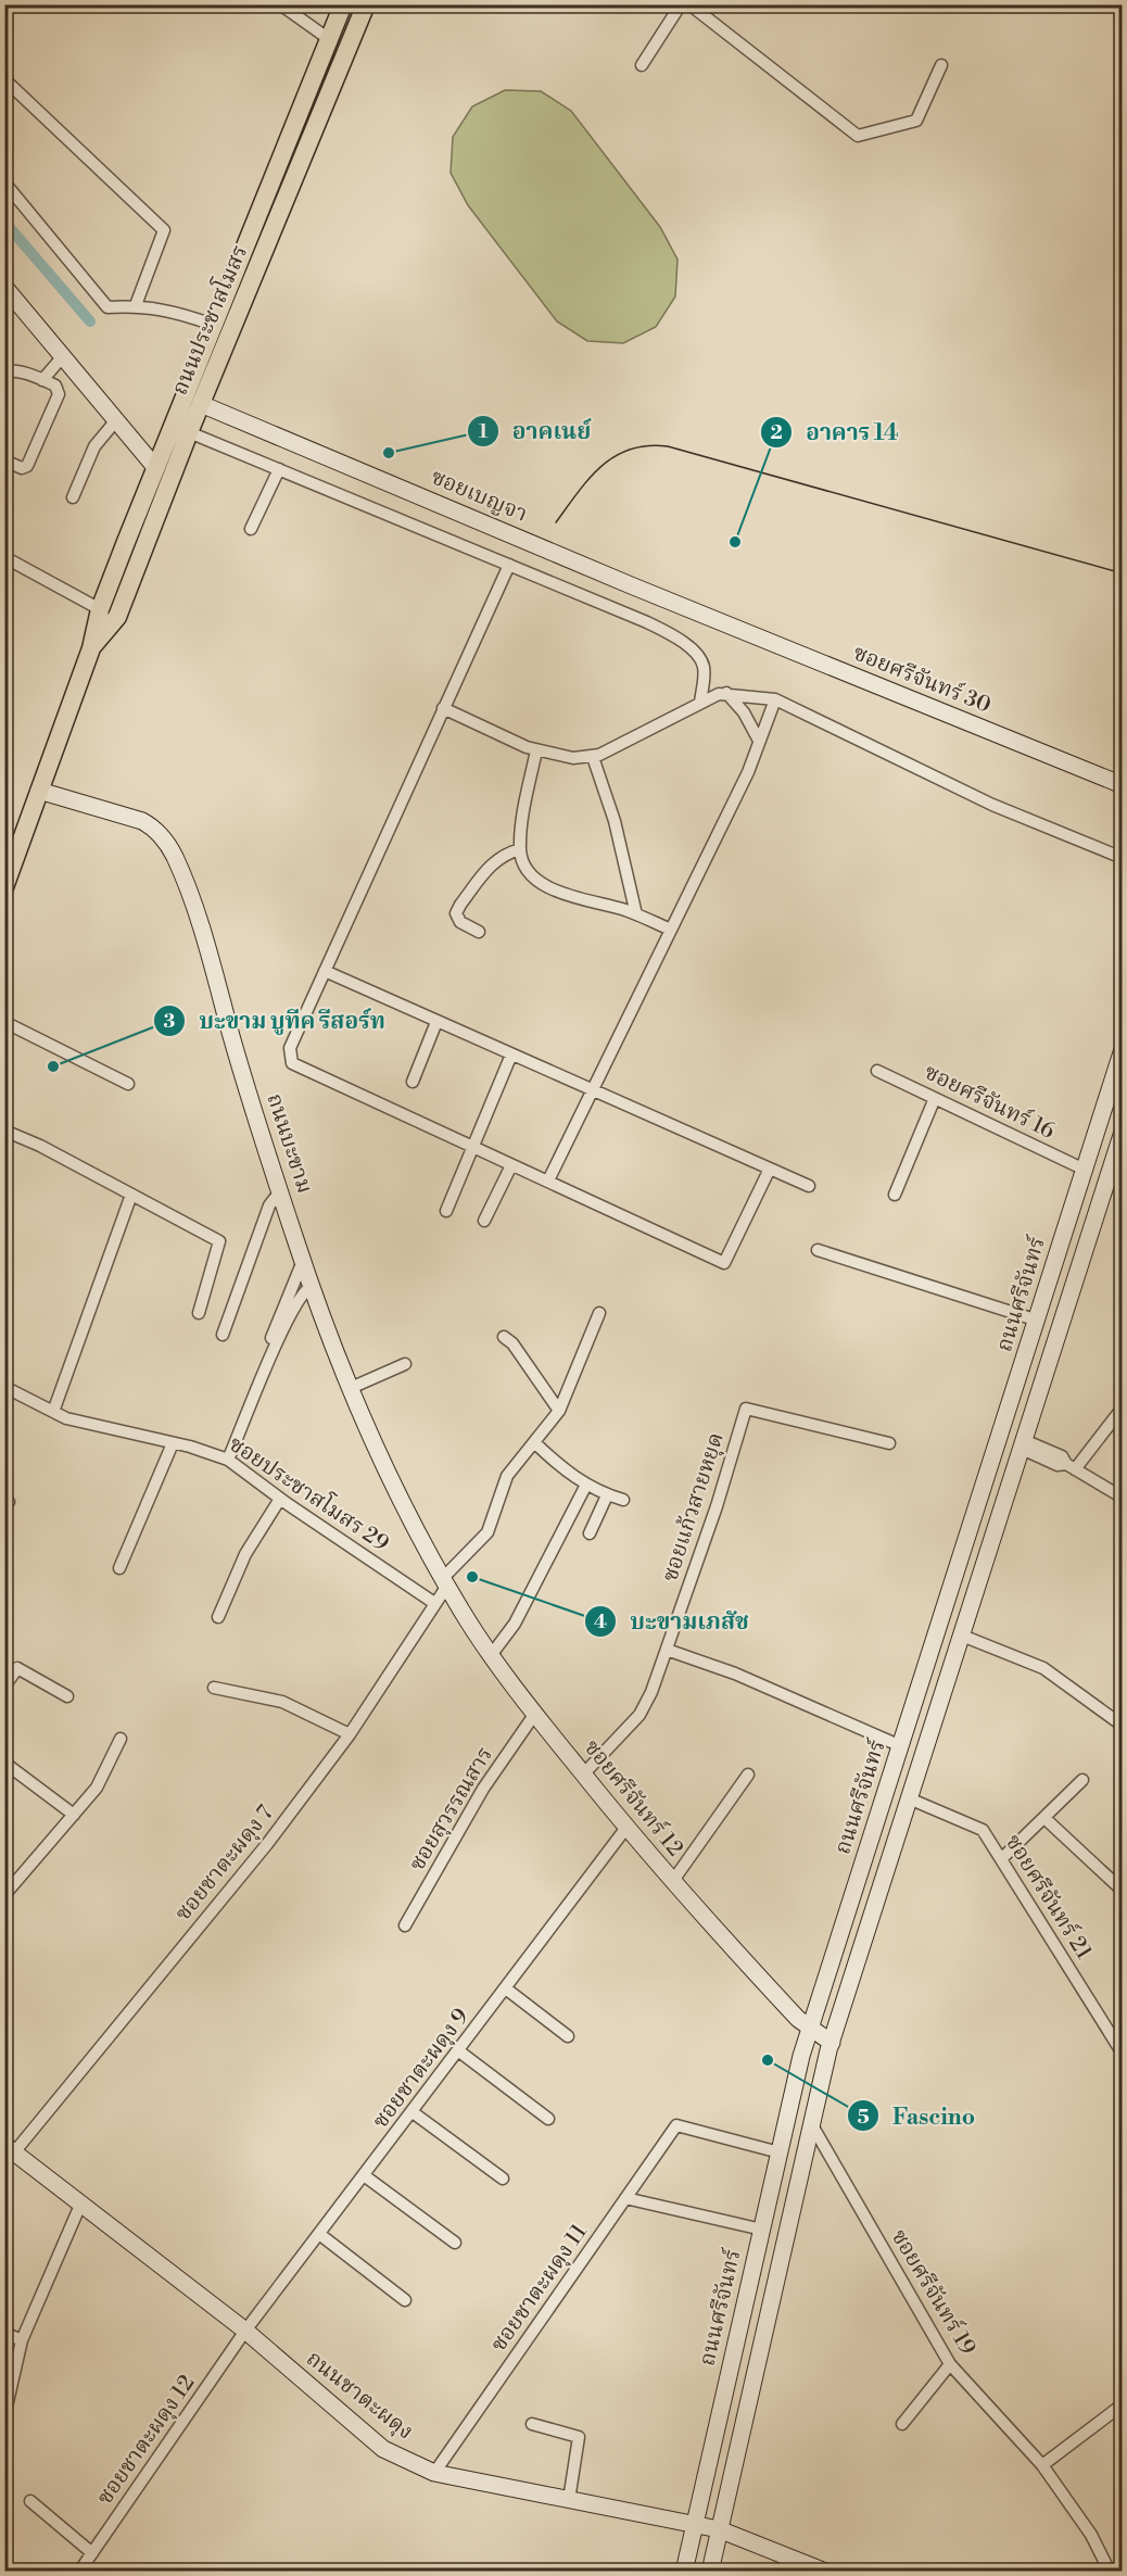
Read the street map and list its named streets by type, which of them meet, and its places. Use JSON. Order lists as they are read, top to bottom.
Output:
{
  "streets": {
    "main road": ["ถนนประชาสโมสร"],
    "street": [
      "ซอยเบญจา",
      "ซอยศรีจันทร์ 30",
      "ซอยศรีจันทร์ 16",
      "ถนนบะขาม",
      "ถนนศรีจันทร์",
      "ซอยประชาสโมสร 29",
      "ซอยแก้วสายหยุด",
      "ซอยศรีจันทร์ 12",
      "ซอยสุวรรณสาร",
      "ซอยชาตะผดุง 7",
      "ซอยศรีจันทร์ 21",
      "ซอยชาตะผดุง 9",
      "ซอยชาตะผดุง 11",
      "ซอยศรีจันทร์ 19",
      "ถนนชาตะผดุง",
      "ซอยชาตะผดุง 12"
    ]
  },
  "crossings": [
    ["ถนนประชาสโมสร", "ซอยเบญจา"],
    ["ถนนประชาสโมสร", "ถนนบะขาม"],
    ["ซอยเบญจา", "ซอยศรีจันทร์ 30"],
    ["ซอยศรีจันทร์ 16", "ถนนศรีจันทร์"],
    ["ถนนบะขาม", "ซอยศรีจันทร์ 12"],
    ["ถนนบะขาม", "ซอยชาตะผดุง 7"],
    ["ถนนศรีจันทร์", "ซอยศรีจันทร์ 12"],
    ["ถนนศรีจันทร์", "ซอยชาตะผดุง 11"],
    ["ถนนศรีจันทร์", "ถนนชาตะผดุง"],
    ["ซอยประชาสโมสร 29", "ซอยชาตะผดุง 7"],
    ["ซอยแก้วสายหยุด", "ซอยศรีจันทร์ 12"],
    ["ซอยศรีจันทร์ 12", "ซอยสุวรรณสาร"],
    ["ซอยศรีจันทร์ 12", "ซอยชาตะผดุง 7"],
    ["ซอยศรีจันทร์ 12", "ซอยชาตะผดุง 9"],
    ["ซอยชาตะผดุง 7", "ถนนชาตะผดุง"],
    ["ซอยชาตะผดุง 9", "ถนนชาตะผดุง"],
    ["ซอยชาตะผดุง 9", "ซอยชาตะผดุง 12"],
    ["ซอยชาตะผดุง 11", "ถนนชาตะผดุง"],
    ["ถนนชาตะผดุง", "ซอยชาตะผดุง 12"]
  ],
  "places": [
    "อาคเนย์",
    "อาคาร 14",
    "บะขาม บูทีค รีสอร์ท",
    "บะขามเภสัช",
    "Fascino"
  ]
}
